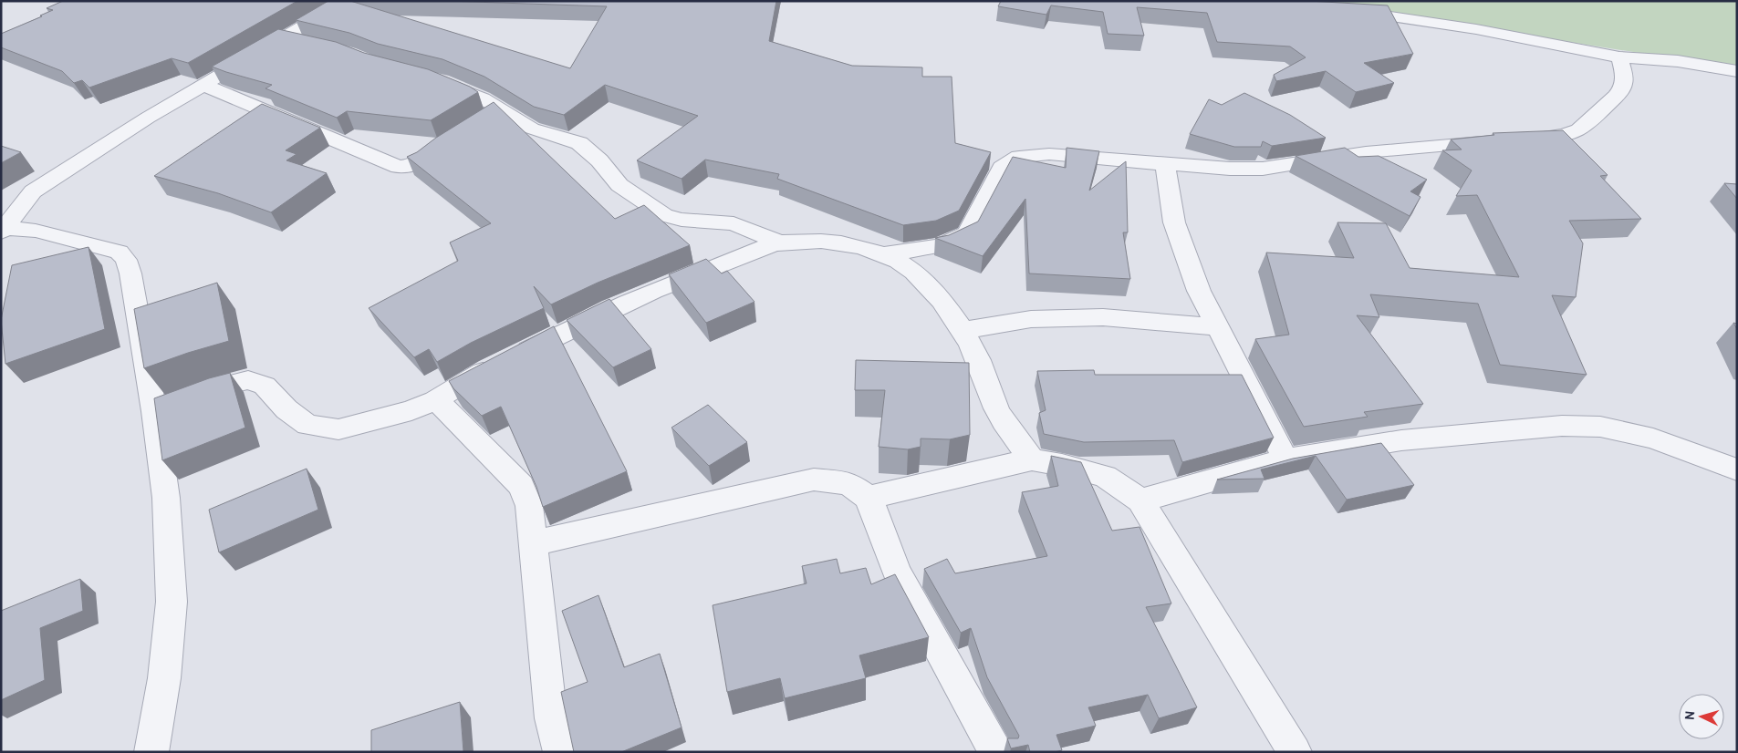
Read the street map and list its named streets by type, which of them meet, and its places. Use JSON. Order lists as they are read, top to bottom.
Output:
{
  "north": "left"
}
